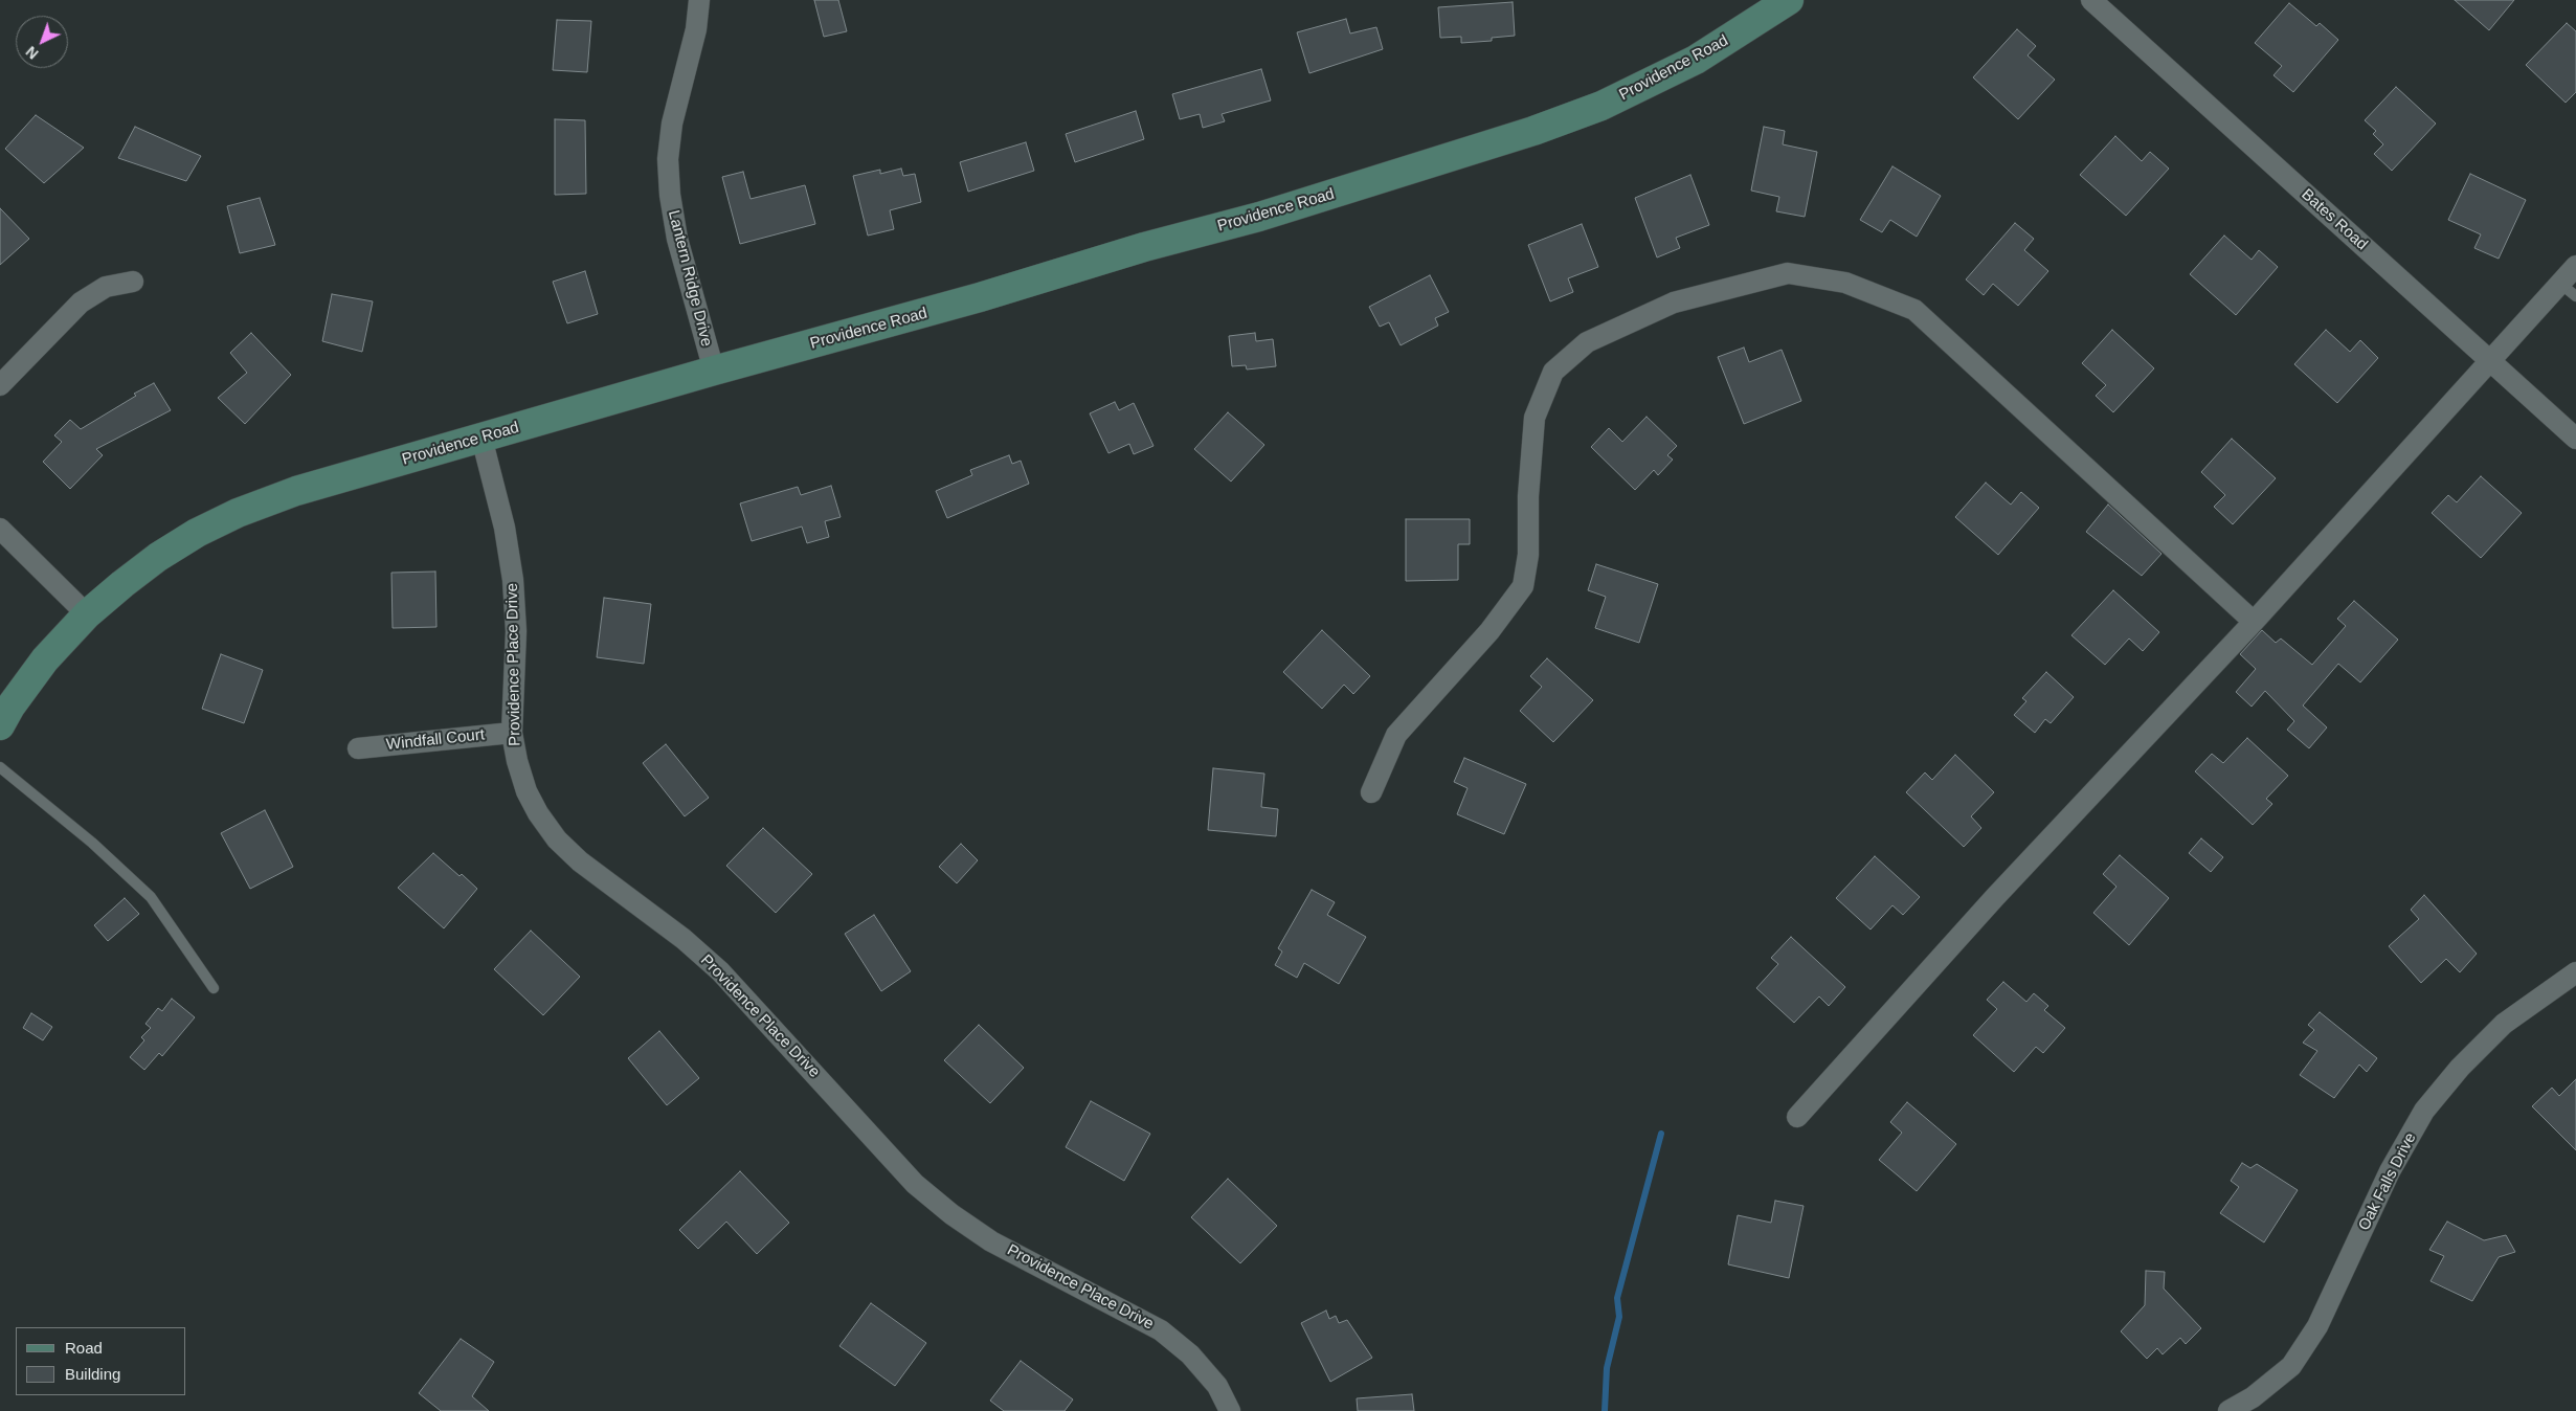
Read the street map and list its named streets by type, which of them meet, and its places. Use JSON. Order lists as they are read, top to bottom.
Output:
{
  "streets": {
    "street": [
      "Providence Road",
      "Bates Road",
      "Lantern Ridge Drive",
      "Providence Place Drive",
      "Windfall Court",
      "Oak Falls Drive"
    ]
  },
  "crossings": [
    ["Providence Road", "Lantern Ridge Drive"],
    ["Providence Road", "Providence Place Drive"],
    ["Providence Place Drive", "Windfall Court"]
  ],
  "legend": ["Road", "Building"],
  "north": "bottom left"
}
